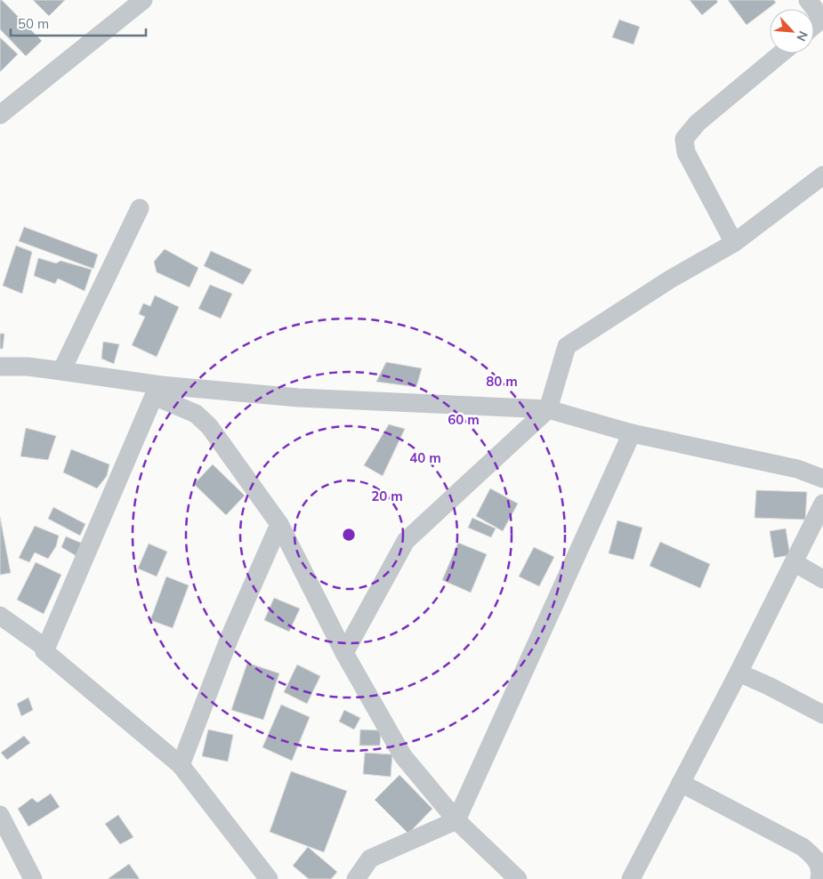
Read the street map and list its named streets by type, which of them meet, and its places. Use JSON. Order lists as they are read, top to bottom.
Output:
{
  "scale_bar": "50 m",
  "north": "bottom right",
  "rings": [
    "80 m",
    "60 m",
    "40 m",
    "20 m"
  ]
}
